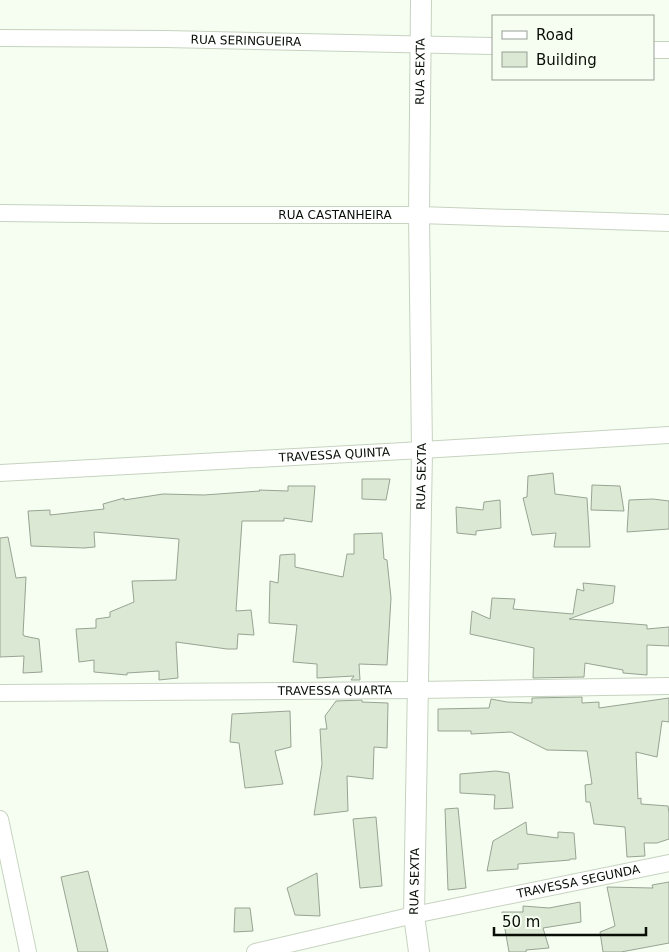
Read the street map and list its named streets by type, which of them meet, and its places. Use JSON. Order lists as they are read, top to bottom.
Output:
{
  "streets": {
    "street": [
      "RUA SERINGUEIRA",
      "RUA SEXTA",
      "RUA CASTANHEIRA",
      "TRAVESSA QUINTA",
      "TRAVESSA QUARTA",
      "TRAVESSA SEGUNDA"
    ]
  },
  "crossings": [
    ["RUA SERINGUEIRA", "RUA SEXTA"],
    ["RUA SEXTA", "RUA CASTANHEIRA"],
    ["RUA SEXTA", "TRAVESSA QUINTA"],
    ["RUA SEXTA", "TRAVESSA QUARTA"],
    ["RUA SEXTA", "TRAVESSA SEGUNDA"]
  ],
  "legend": ["Road", "Building"],
  "scale_bar": "50 m"
}
